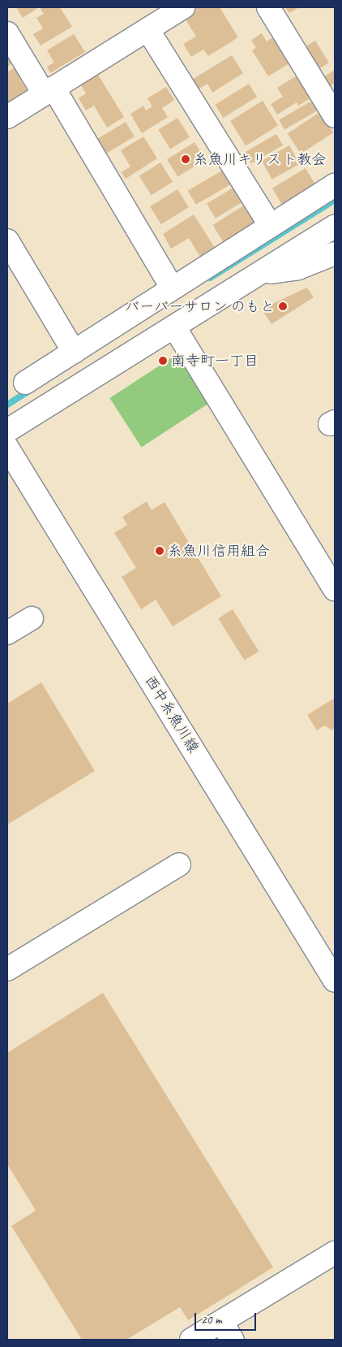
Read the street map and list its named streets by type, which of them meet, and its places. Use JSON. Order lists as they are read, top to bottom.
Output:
{
  "streets": {
    "street": ["西中糸魚川線"]
  },
  "places": [
    "糸魚川キリスト教会",
    "バーバーサロン のもと",
    "南寺町一丁目",
    "糸魚川信用組合"
  ],
  "scale_bar": "20 m"
}
